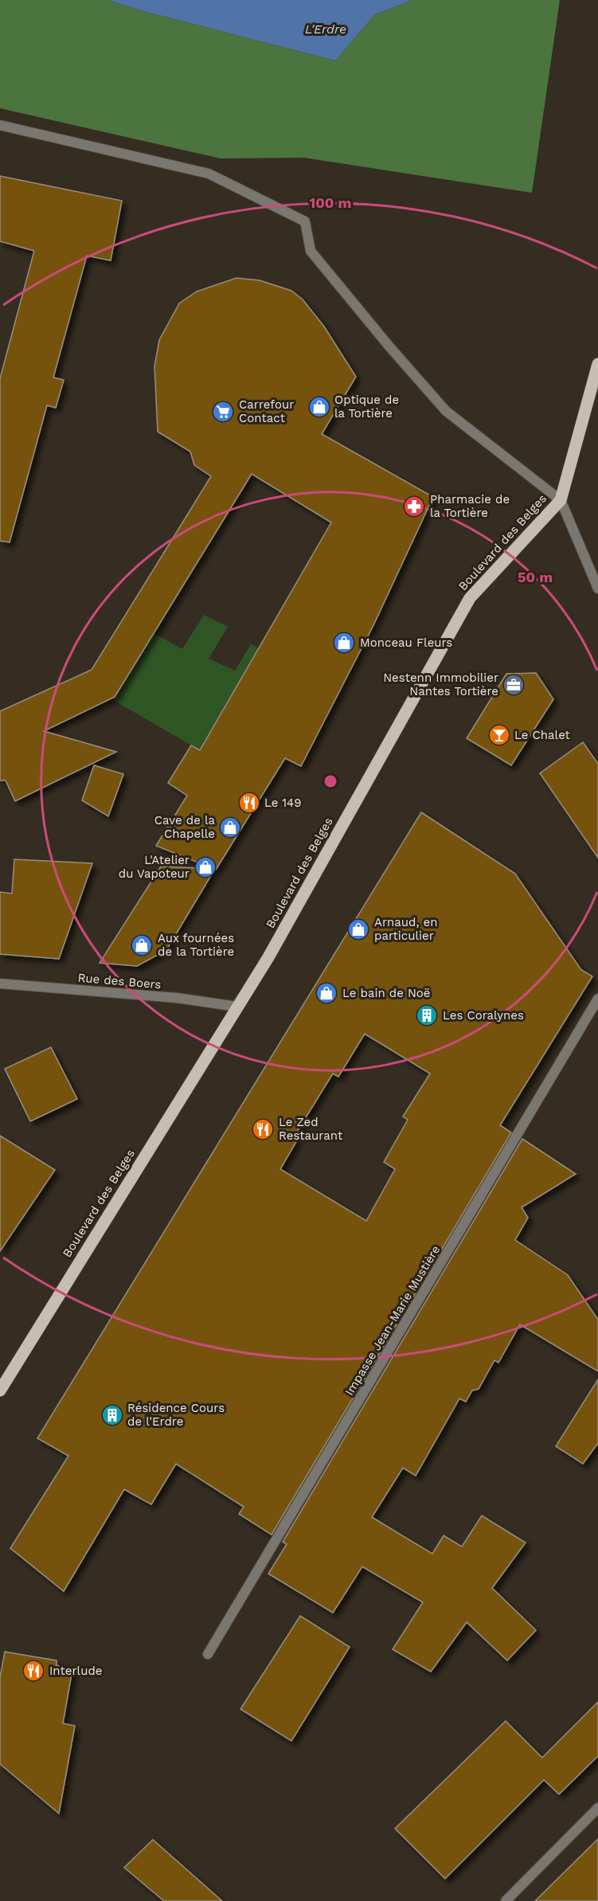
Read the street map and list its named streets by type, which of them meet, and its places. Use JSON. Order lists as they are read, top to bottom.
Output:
{
  "streets": {
    "main road": ["Boulevard des Belges"],
    "street": ["Rue des Boers", "Impasse Jean-Marie Mustière"]
  },
  "crossings": [
    ["Boulevard des Belges", "Rue des Boers"]
  ],
  "water": ["L'Erdre"],
  "places": {
    "shop": [
      "Optique de la Tortière",
      "Monceau Fleurs",
      "Cave de la Chapelle",
      "L'Atelier du Vapoteur",
      "Arnaud, en particulier",
      "Aux fournées de la Tortière",
      "Le bain de Noë"
    ],
    "supermarket": ["Carrefour Contact"],
    "pharmacy": ["Pharmacie de la Tortière"],
    "office": ["Nestenn Immobilier Nantes Tortière"],
    "bar": ["Le Chalet"],
    "restaurant": ["Le 149", "Le Zed Restaurant", "Interlude"],
    "building": ["Les Coralynes", "Résidence Cours de l'Erdre"]
  },
  "rings": ["100 m", "50 m"]
}
